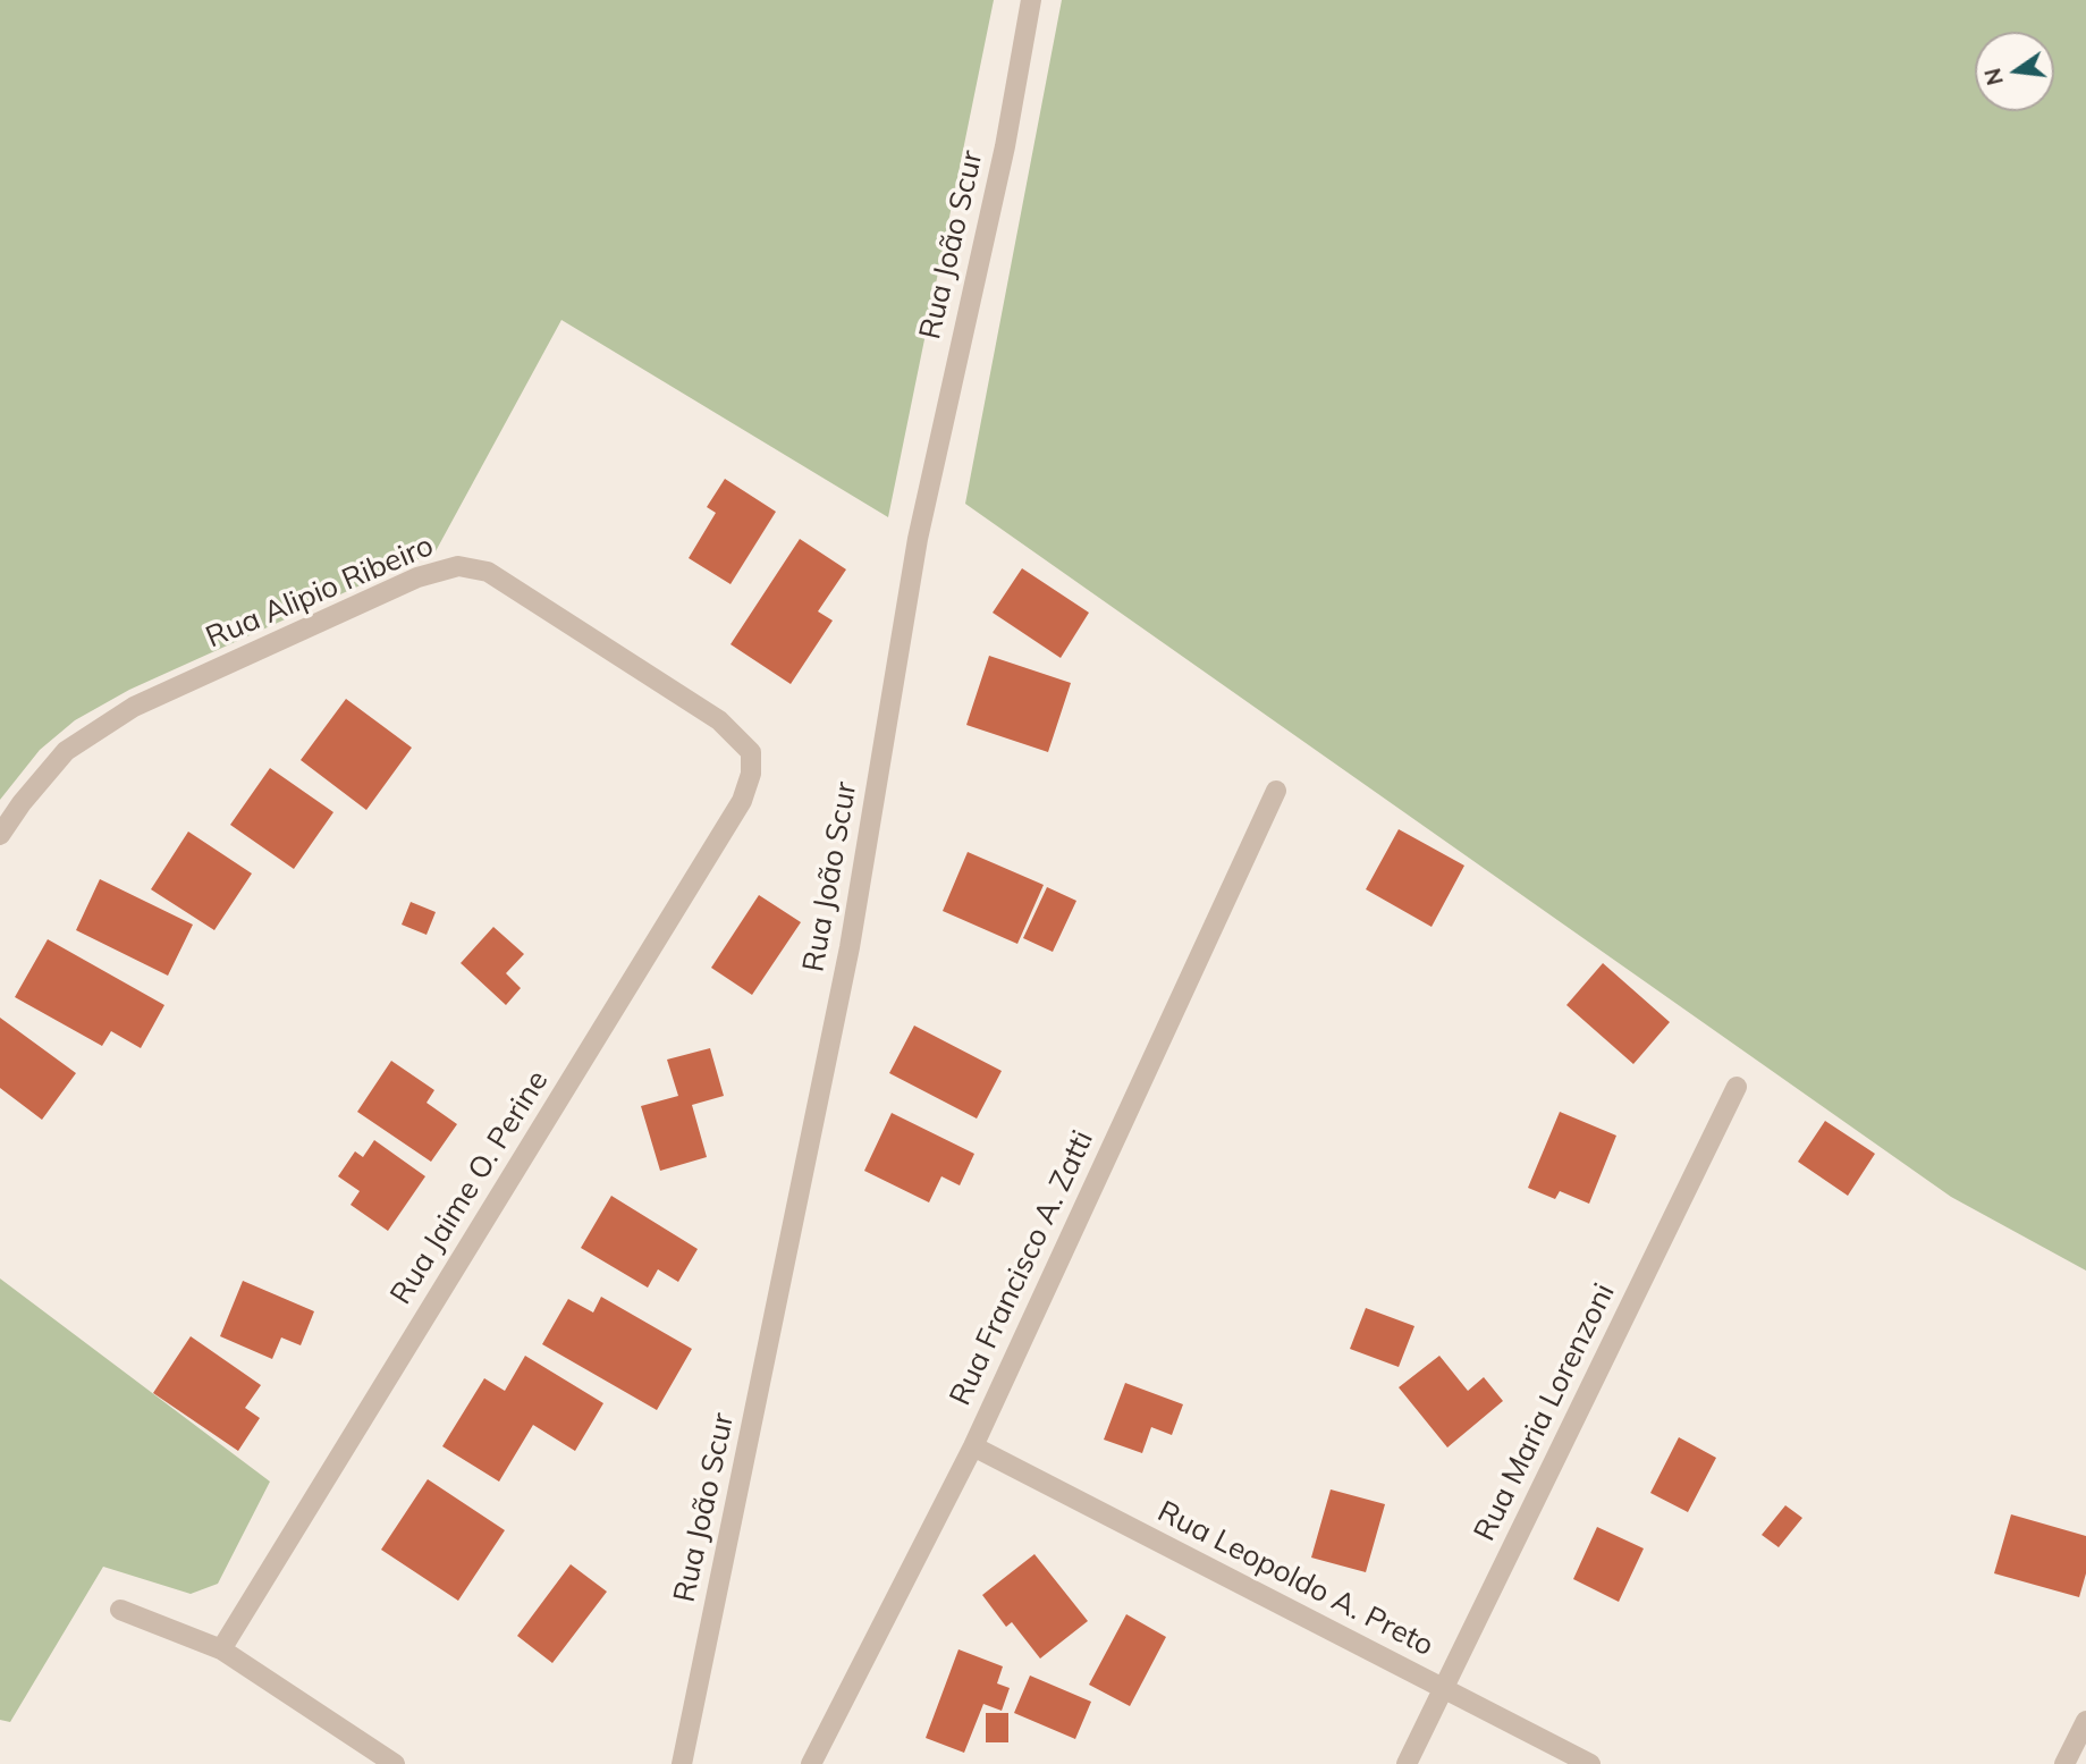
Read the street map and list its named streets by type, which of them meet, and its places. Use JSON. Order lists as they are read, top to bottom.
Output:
{
  "streets": {
    "street": [
      "Rua João Scur",
      "Rua Alipio Ribeiro",
      "Rua Jaime O. Perine",
      "Rua Francisco A. Zatti",
      "Rua Maria Lorenzoni",
      "Rua Leopoldo A. Preto"
    ]
  },
  "crossings": [
    ["Rua Alipio Ribeiro", "Rua Jaime O. Perine"],
    ["Rua Francisco A. Zatti", "Rua Leopoldo A. Preto"],
    ["Rua Maria Lorenzoni", "Rua Leopoldo A. Preto"]
  ],
  "north": "left"
}
